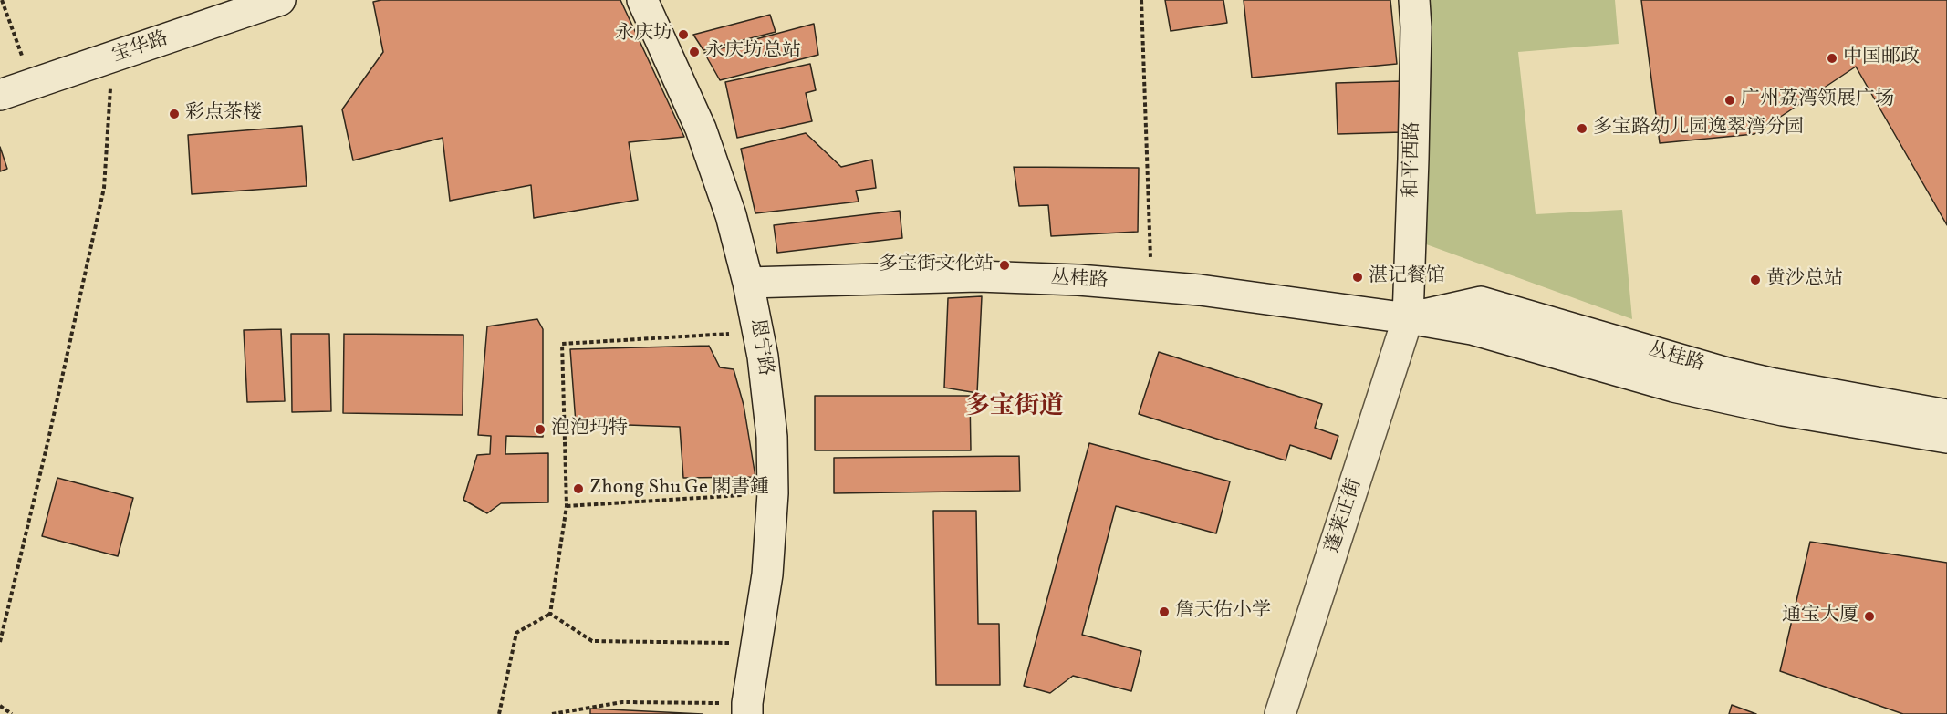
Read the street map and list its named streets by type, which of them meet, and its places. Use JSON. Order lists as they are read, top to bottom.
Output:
{
  "streets": {
    "street": [
      "宝华路",
      "和平西路",
      "丛桂路",
      "恩宁路",
      "蓬莱正街"
    ]
  },
  "crossings": [
    ["和平西路", "丛桂路"],
    ["和平西路", "蓬莱正街"],
    ["丛桂路", "恩宁路"],
    ["丛桂路", "蓬莱正街"]
  ],
  "districts": ["多宝街道"],
  "places": [
    "永庆坊",
    "永庆坊总站",
    "中国邮政",
    "广州荔湾领展广场",
    "彩点茶楼",
    "多宝路幼儿园逸翠湾分园",
    "多宝街文化站",
    "湛记餐馆",
    "黄沙总站",
    "泡泡玛特",
    "Zhong Shu Ge 閣書鍾",
    "詹天佑小学",
    "通宝大厦"
  ]
}
